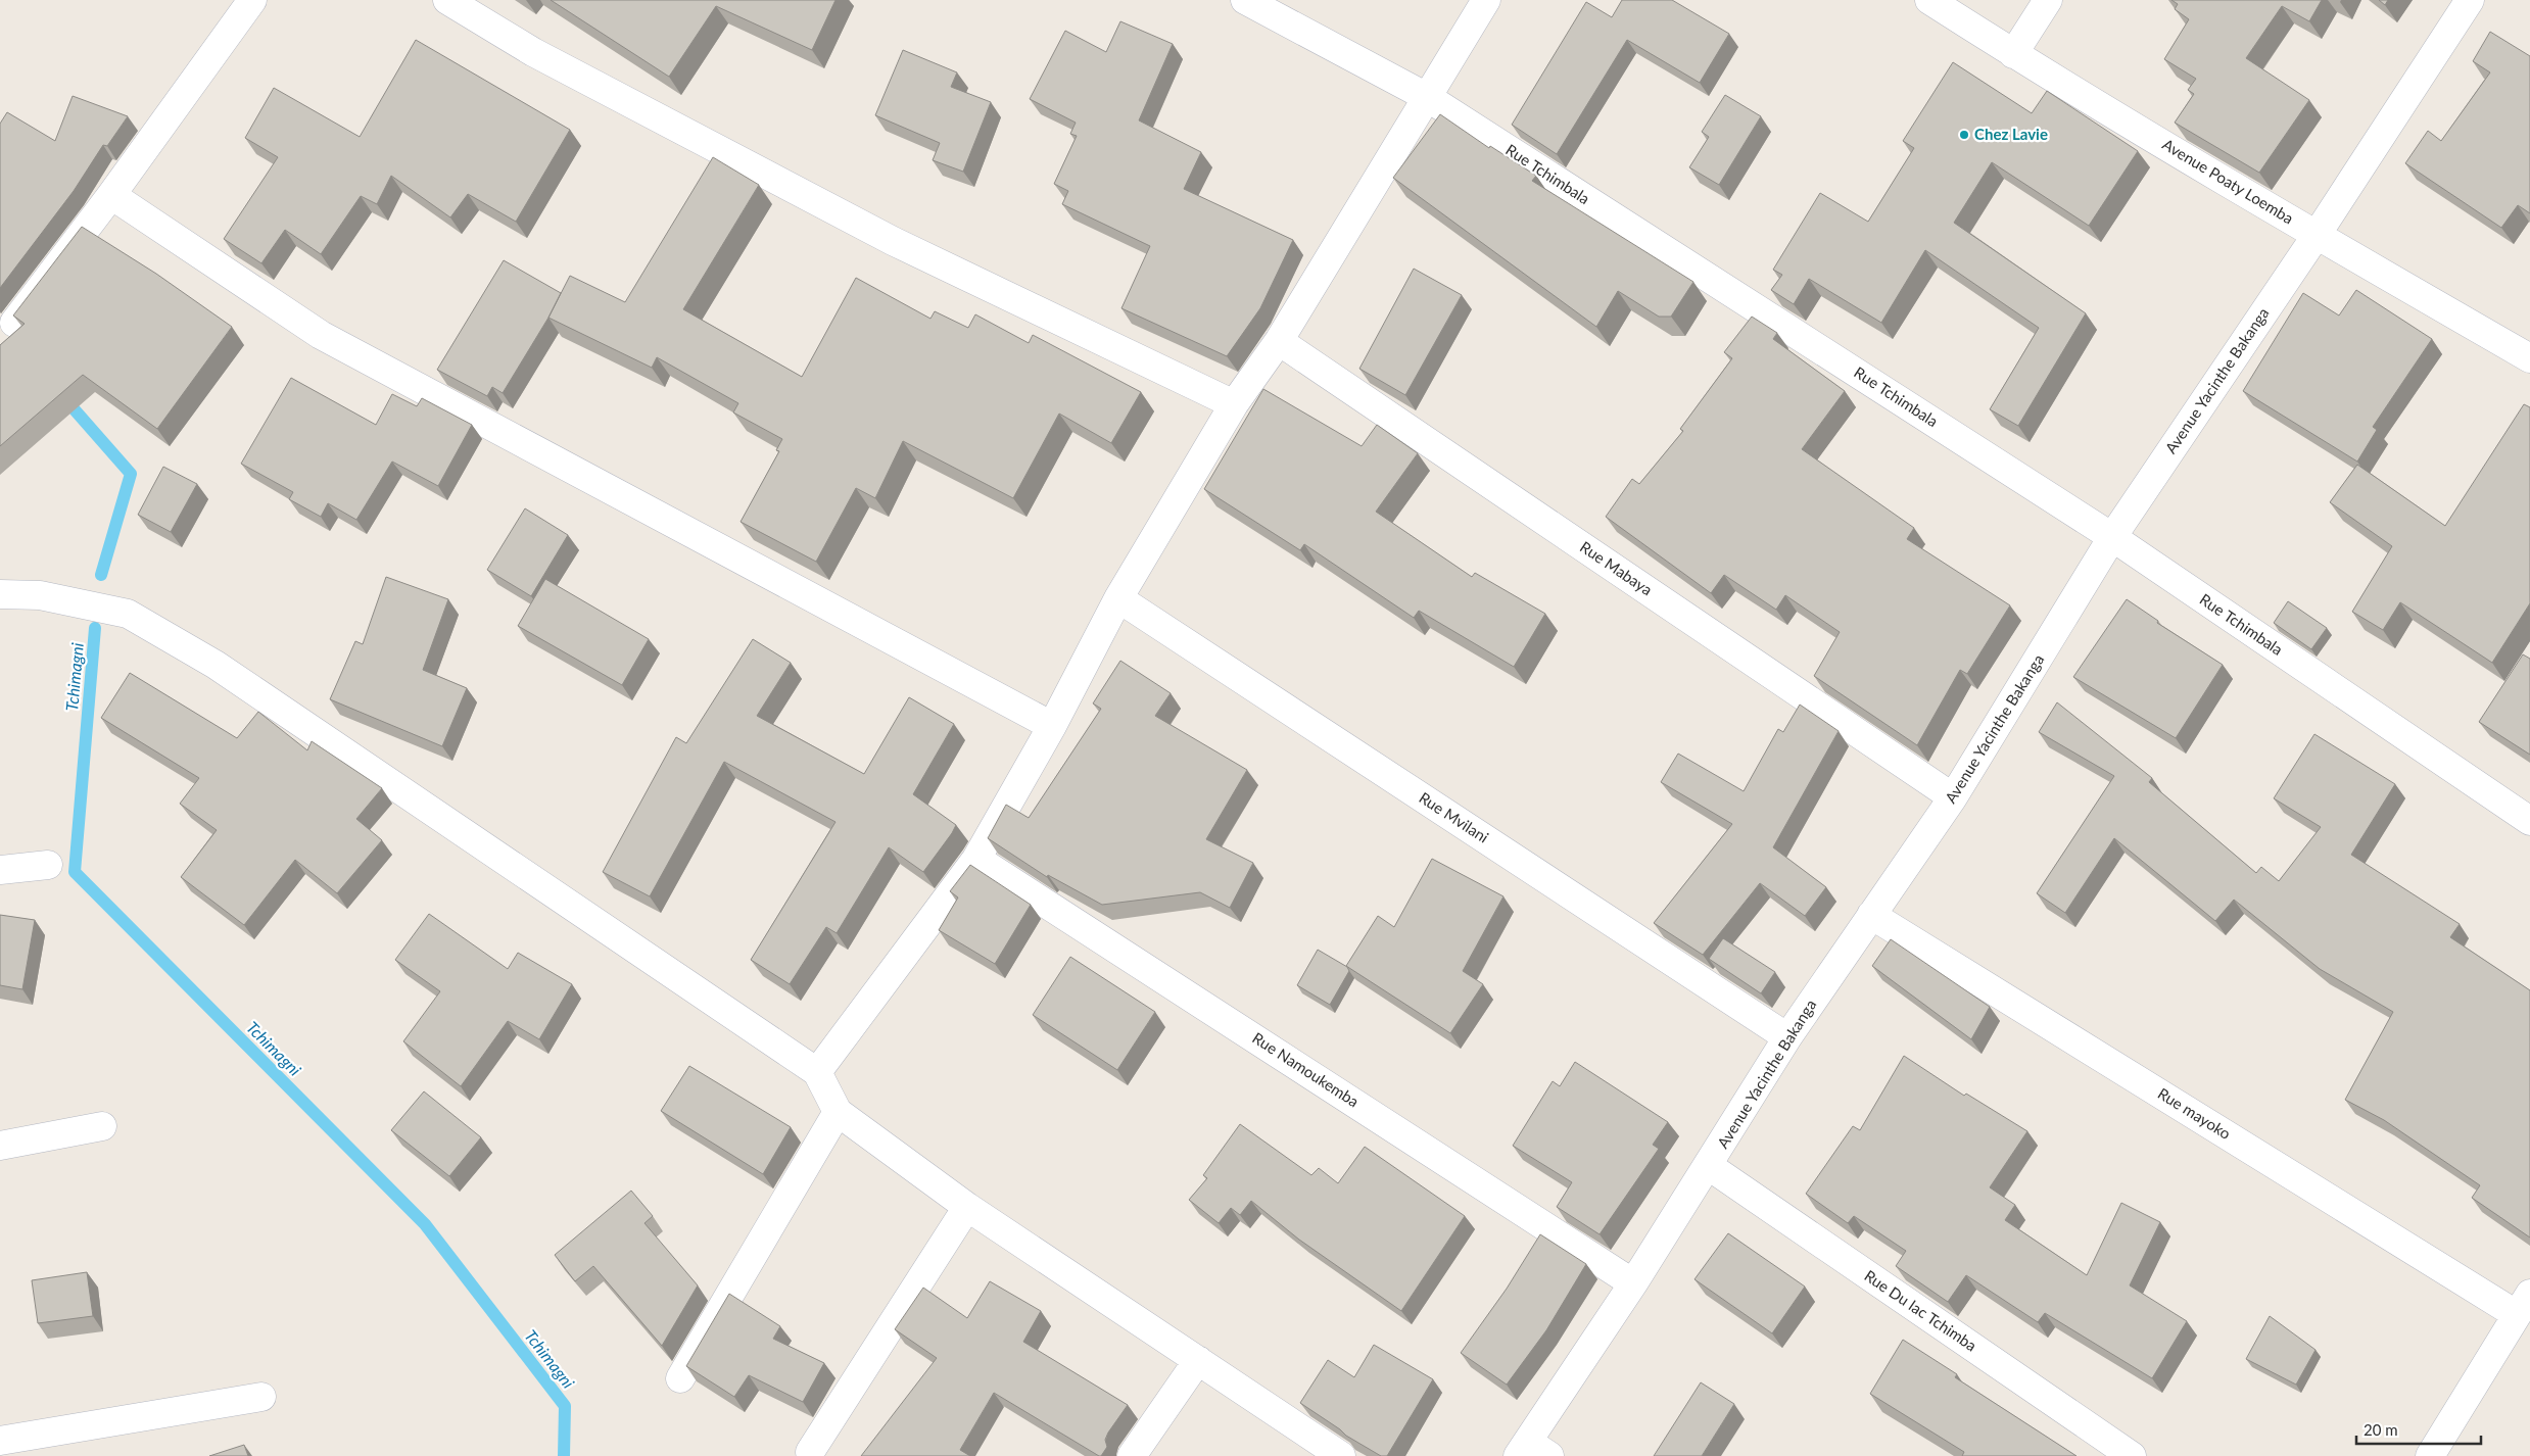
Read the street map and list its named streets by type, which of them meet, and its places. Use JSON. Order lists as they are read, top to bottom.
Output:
{
  "streets": {
    "street": [
      "Rue Tchimbala",
      "Avenue Poaty Loemba",
      "Avenue Yacinthe Bakanga",
      "Rue Mabaya",
      "Rue Mvilani",
      "Rue Namoukemba",
      "Rue mayoko",
      "Rue Du lac Tchimba"
    ]
  },
  "crossings": [
    ["Rue Tchimbala", "Avenue Yacinthe Bakanga"],
    ["Avenue Poaty Loemba", "Avenue Yacinthe Bakanga"],
    ["Avenue Yacinthe Bakanga", "Rue Mabaya"],
    ["Avenue Yacinthe Bakanga", "Rue Mvilani"],
    ["Avenue Yacinthe Bakanga", "Rue Namoukemba"],
    ["Avenue Yacinthe Bakanga", "Rue mayoko"],
    ["Avenue Yacinthe Bakanga", "Rue Du lac Tchimba"]
  ],
  "water": ["Tchimagni"],
  "places": ["Chez Lavie"],
  "scale_bar": "20 m"
}
